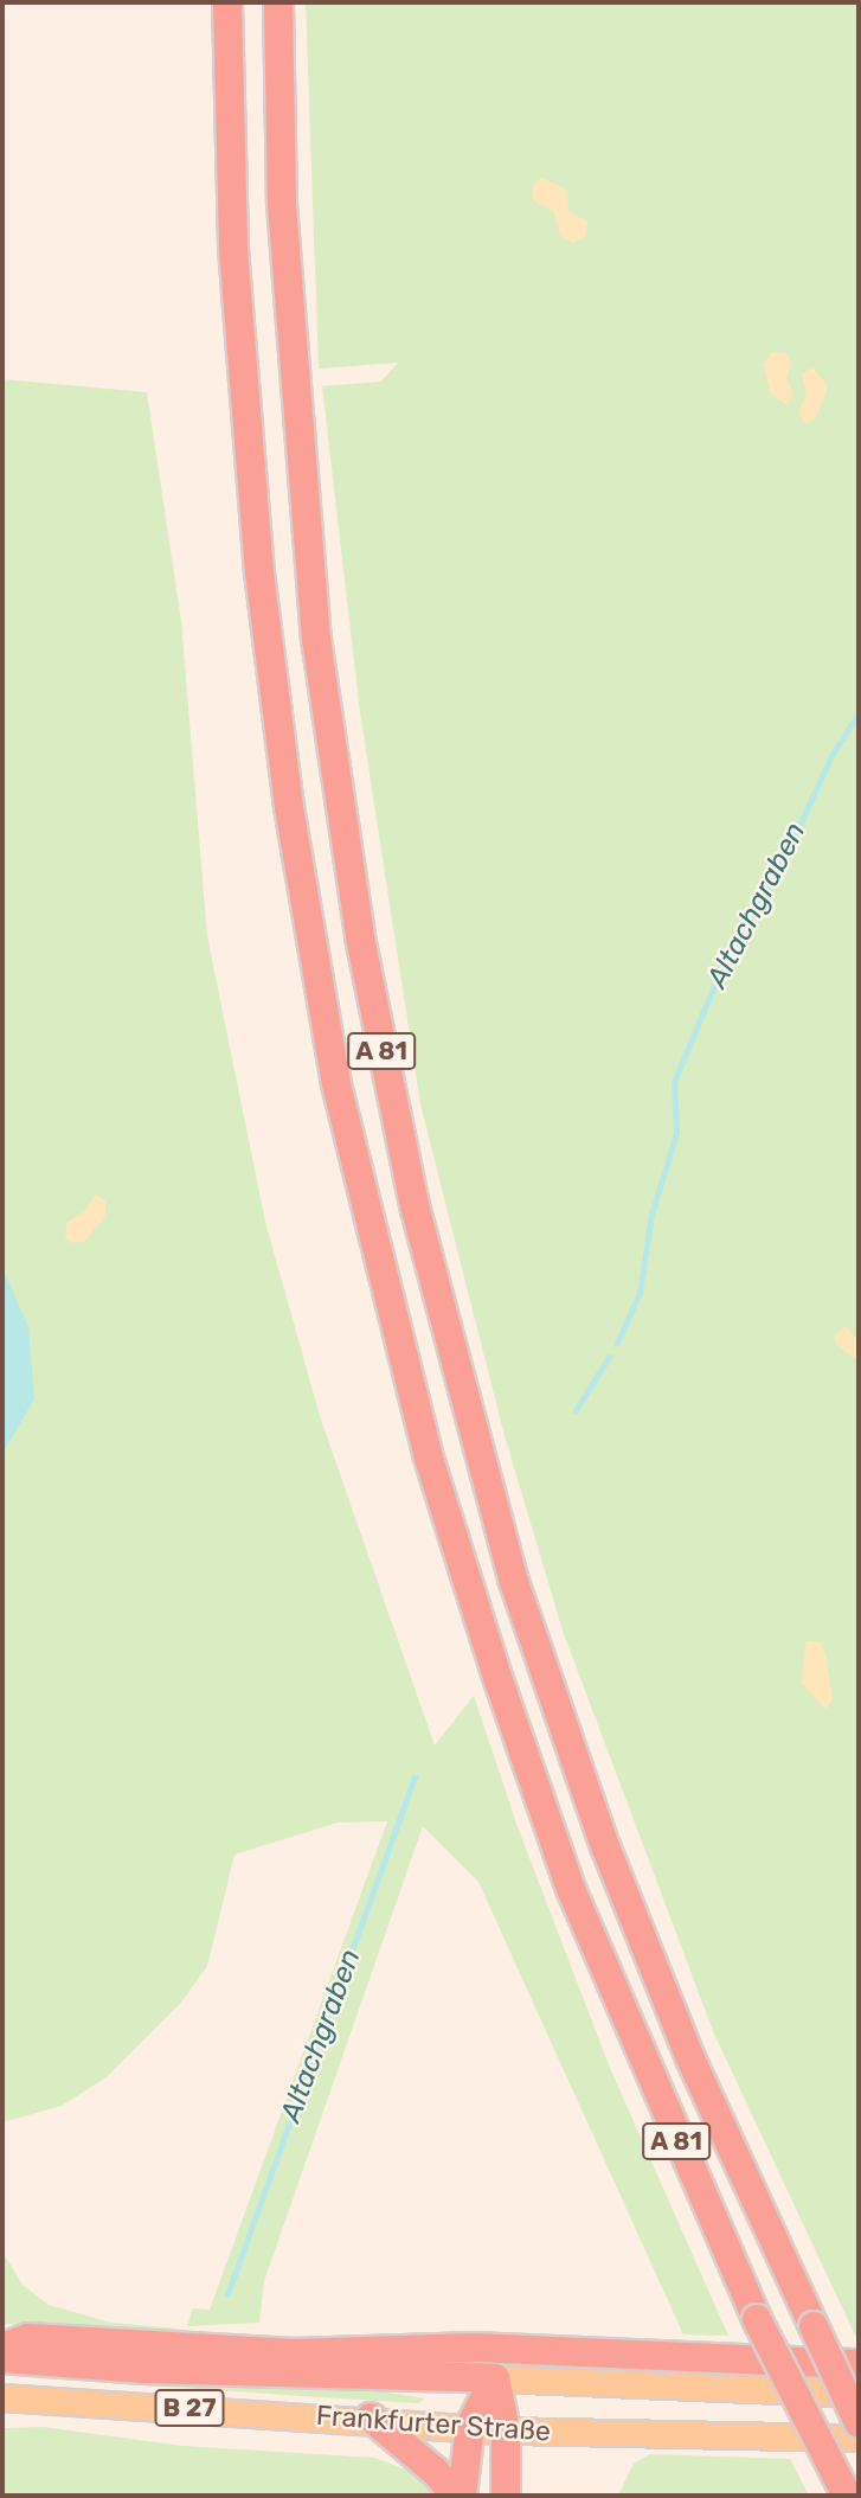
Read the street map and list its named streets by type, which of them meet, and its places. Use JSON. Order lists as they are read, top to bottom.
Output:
{
  "streets": {
    "highway": ["A 81", "B 27", "Frankfurter Straße"]
  },
  "water": ["Altachgraben"]
}
